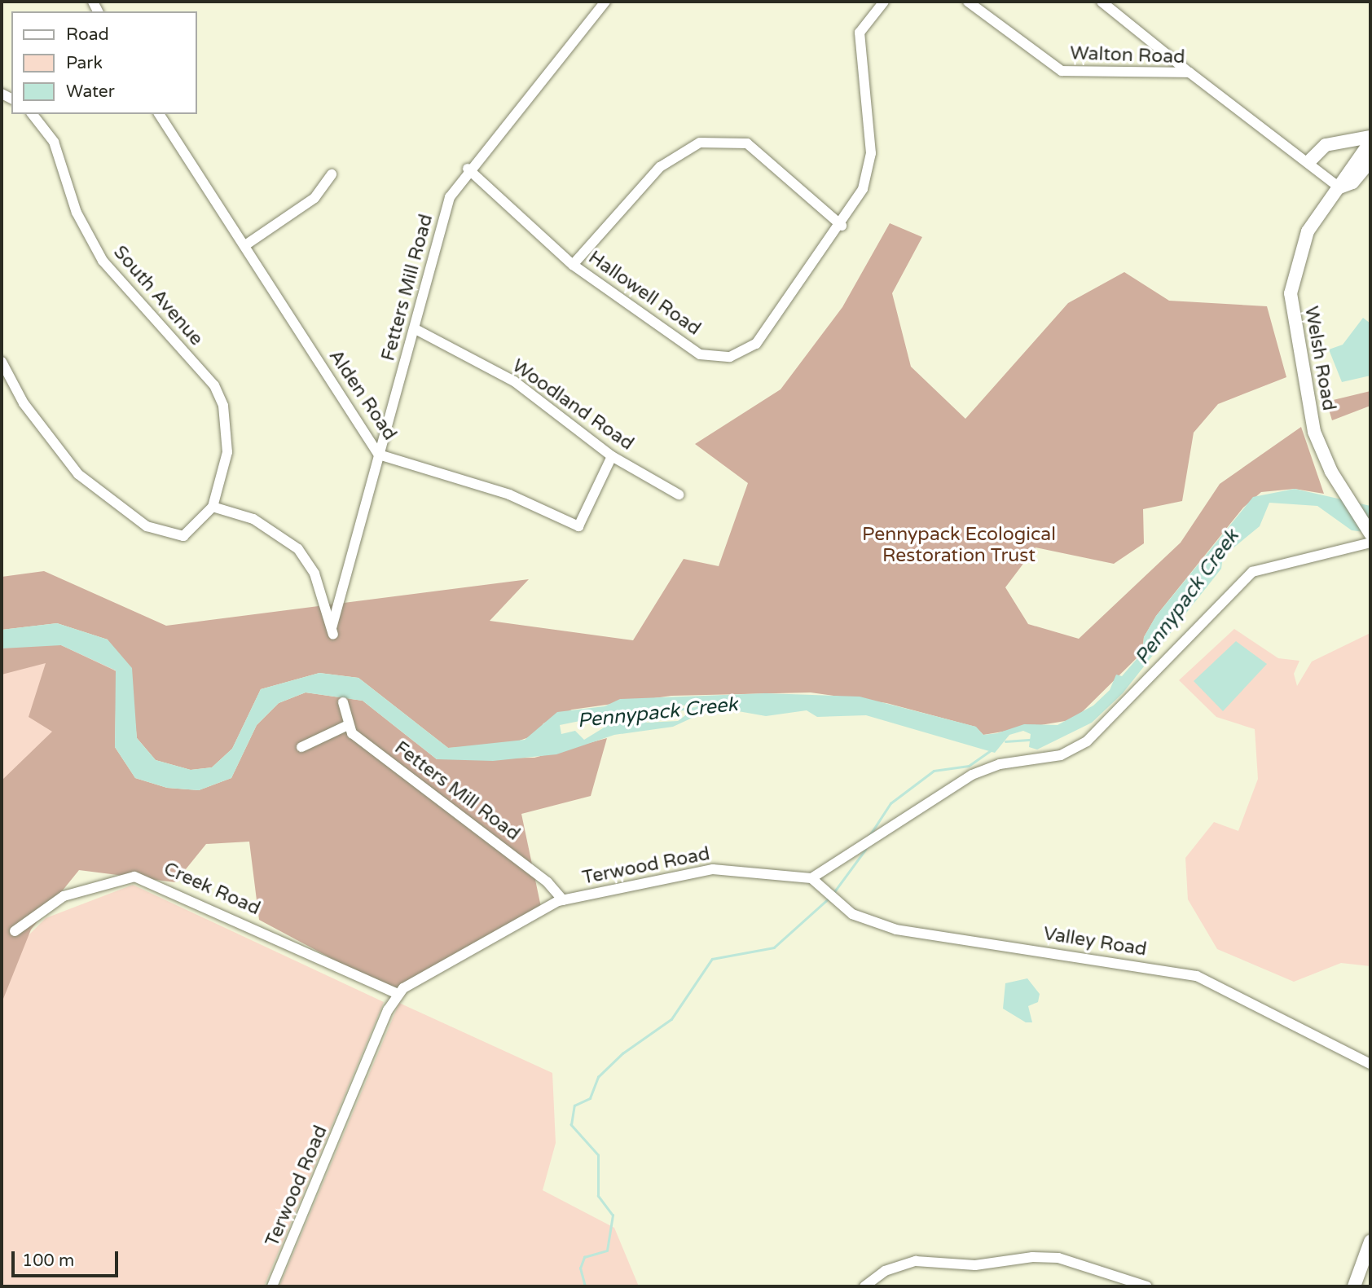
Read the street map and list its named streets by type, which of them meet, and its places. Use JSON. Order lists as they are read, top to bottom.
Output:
{
  "streets": {
    "main road": ["Welsh Road"],
    "street": [
      "Walton Road",
      "Fetters Mill Road",
      "Hallowell Road",
      "South Avenue",
      "Alden Road",
      "Woodland Road",
      "Terwood Road",
      "Creek Road",
      "Valley Road"
    ]
  },
  "crossings": [
    ["Walton Road", "Welsh Road"],
    ["Fetters Mill Road", "Hallowell Road"],
    ["Fetters Mill Road", "South Avenue"],
    ["Fetters Mill Road", "Alden Road"],
    ["Fetters Mill Road", "Woodland Road"],
    ["Fetters Mill Road", "Terwood Road"],
    ["Alden Road", "Woodland Road"],
    ["Terwood Road", "Creek Road"],
    ["Terwood Road", "Valley Road"]
  ],
  "water": ["Pennypack Creek"],
  "parks": ["Pennypack Ecological Restoration Trust"],
  "legend": ["Road", "Park", "Water"],
  "scale_bar": "100 m"
}
